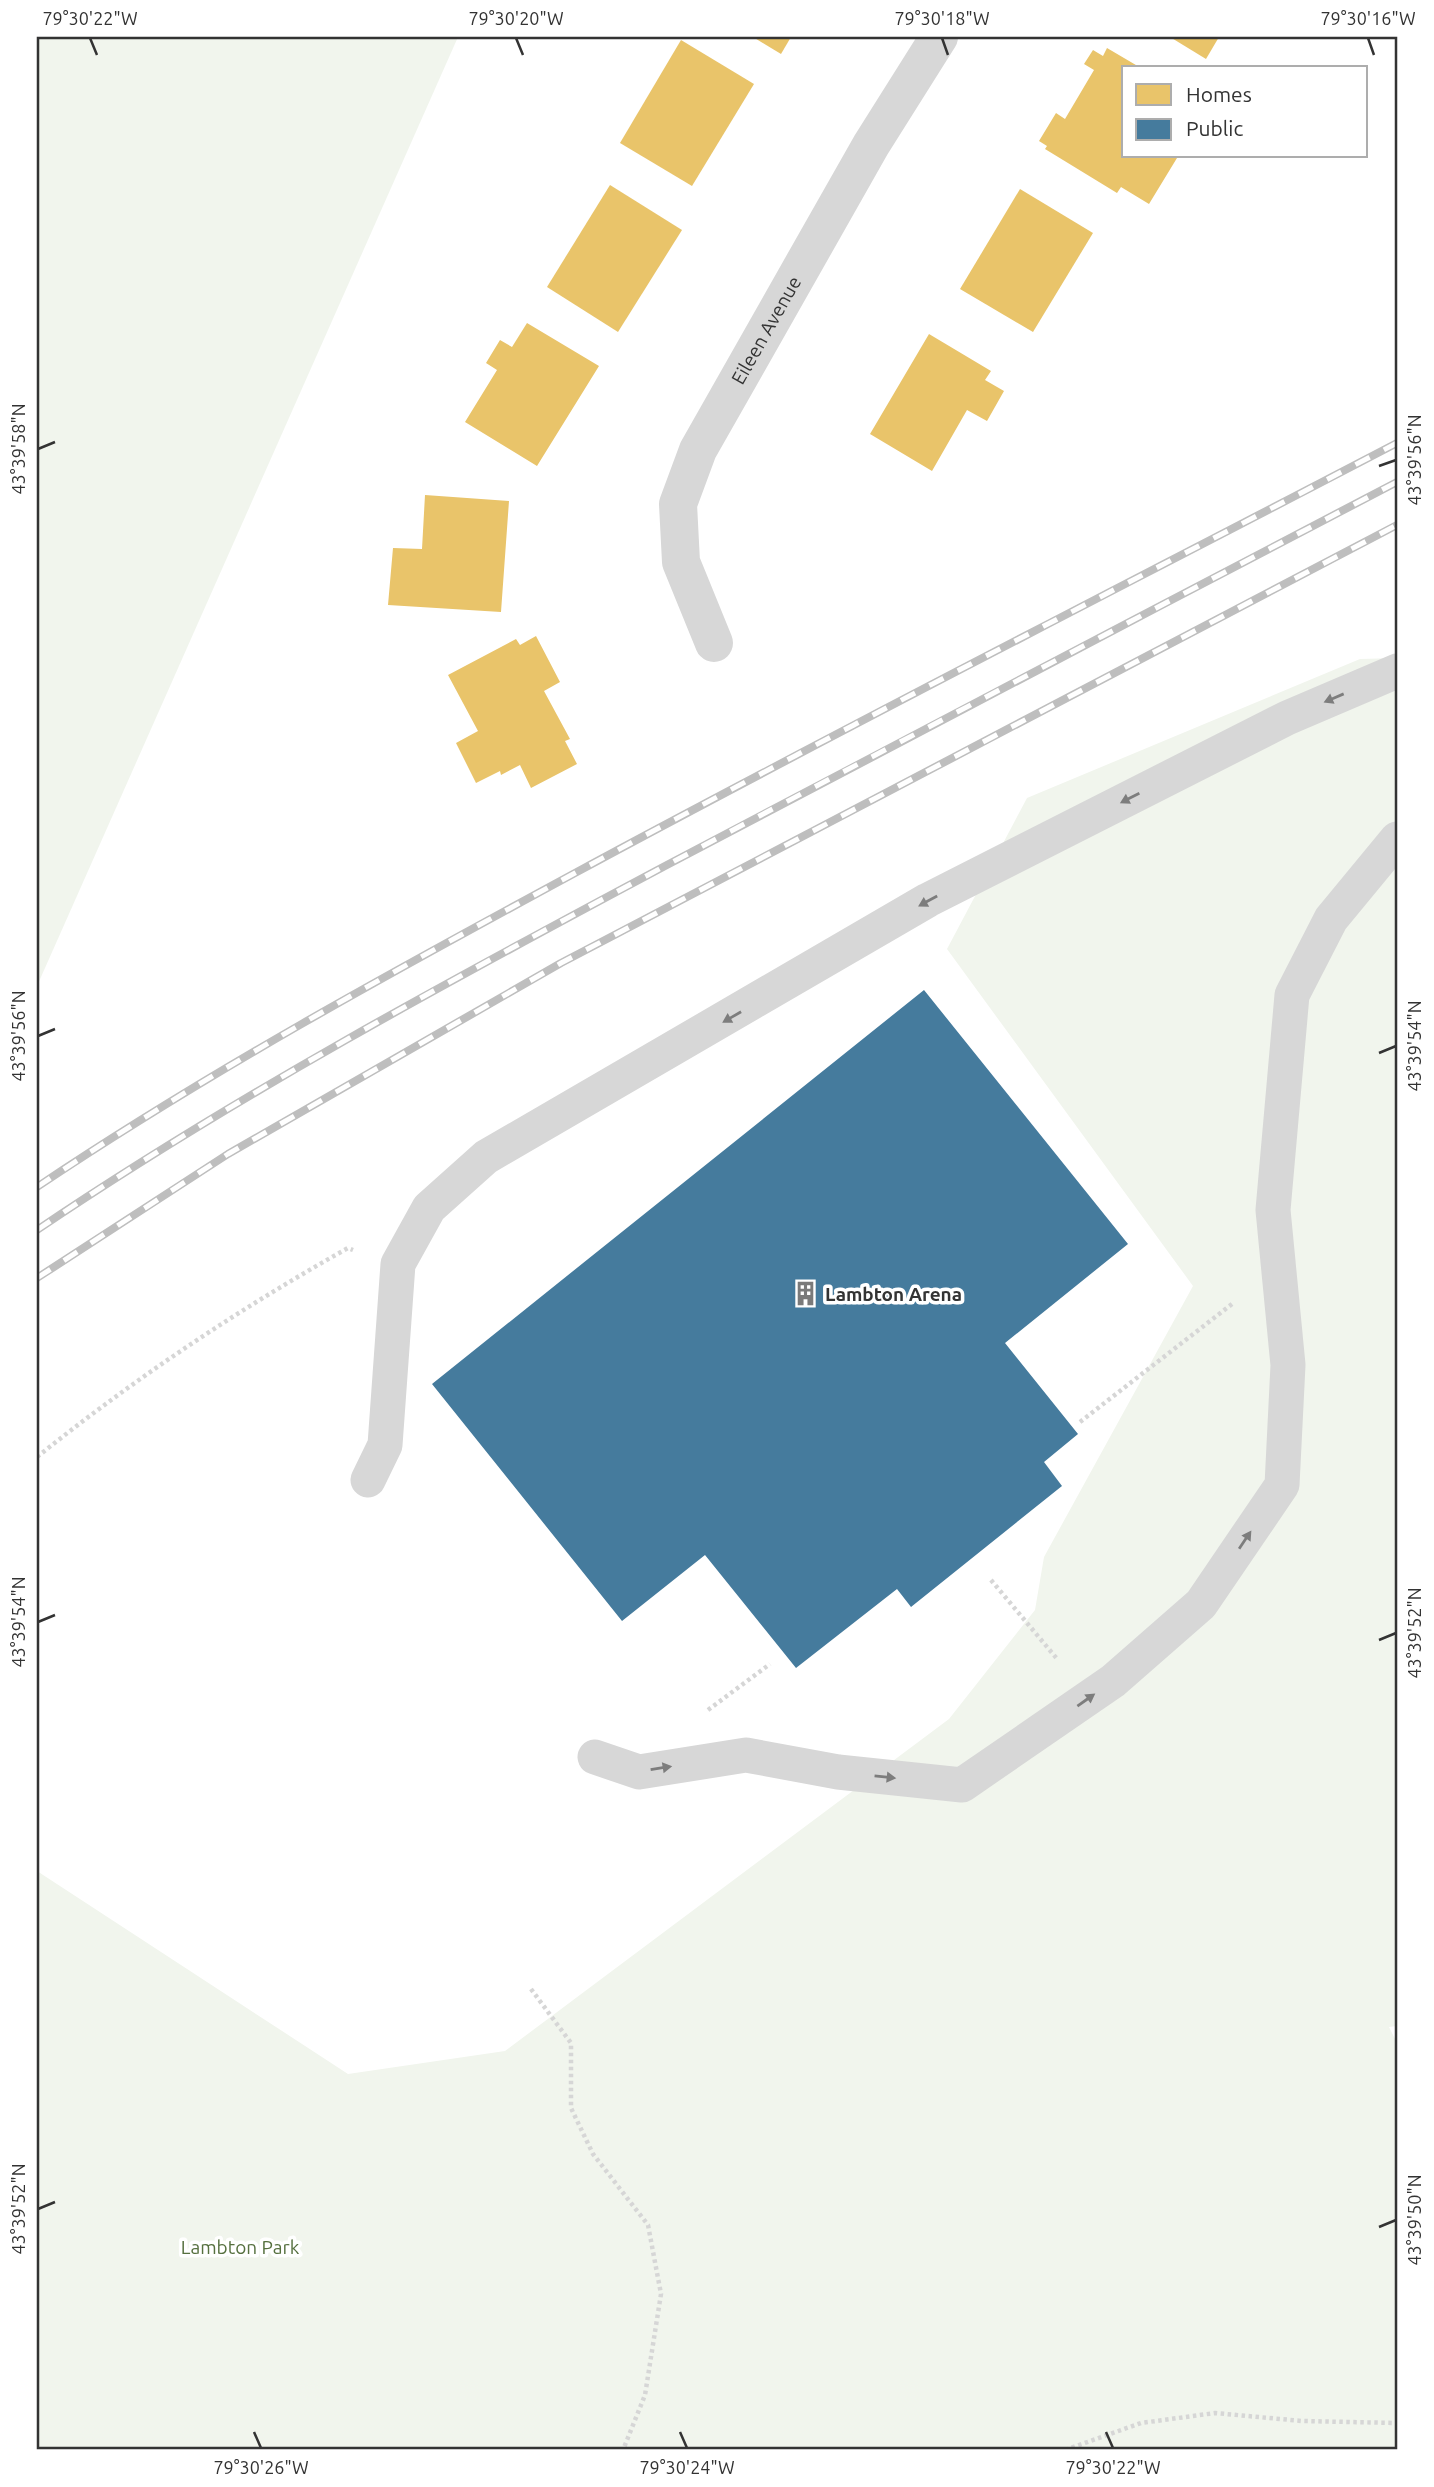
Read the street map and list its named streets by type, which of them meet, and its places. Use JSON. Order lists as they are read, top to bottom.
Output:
{
  "streets": {
    "street": ["Eileen Avenue"]
  },
  "parks": ["Lambton Park"],
  "places": {
    "building": ["Lambton Arena"]
  },
  "legend": ["Homes", "Public"],
  "coordinates": [
    "79°30'22\"W",
    "79°30'20\"W",
    "79°30'18\"W",
    "79°30'16\"W",
    "43°39'58\"N",
    "43°39'56\"N",
    "43°39'54\"N",
    "43°39'52\"N",
    "43°39'50\"N",
    "79°30'26\"W",
    "79°30'24\"W"
  ]
}
